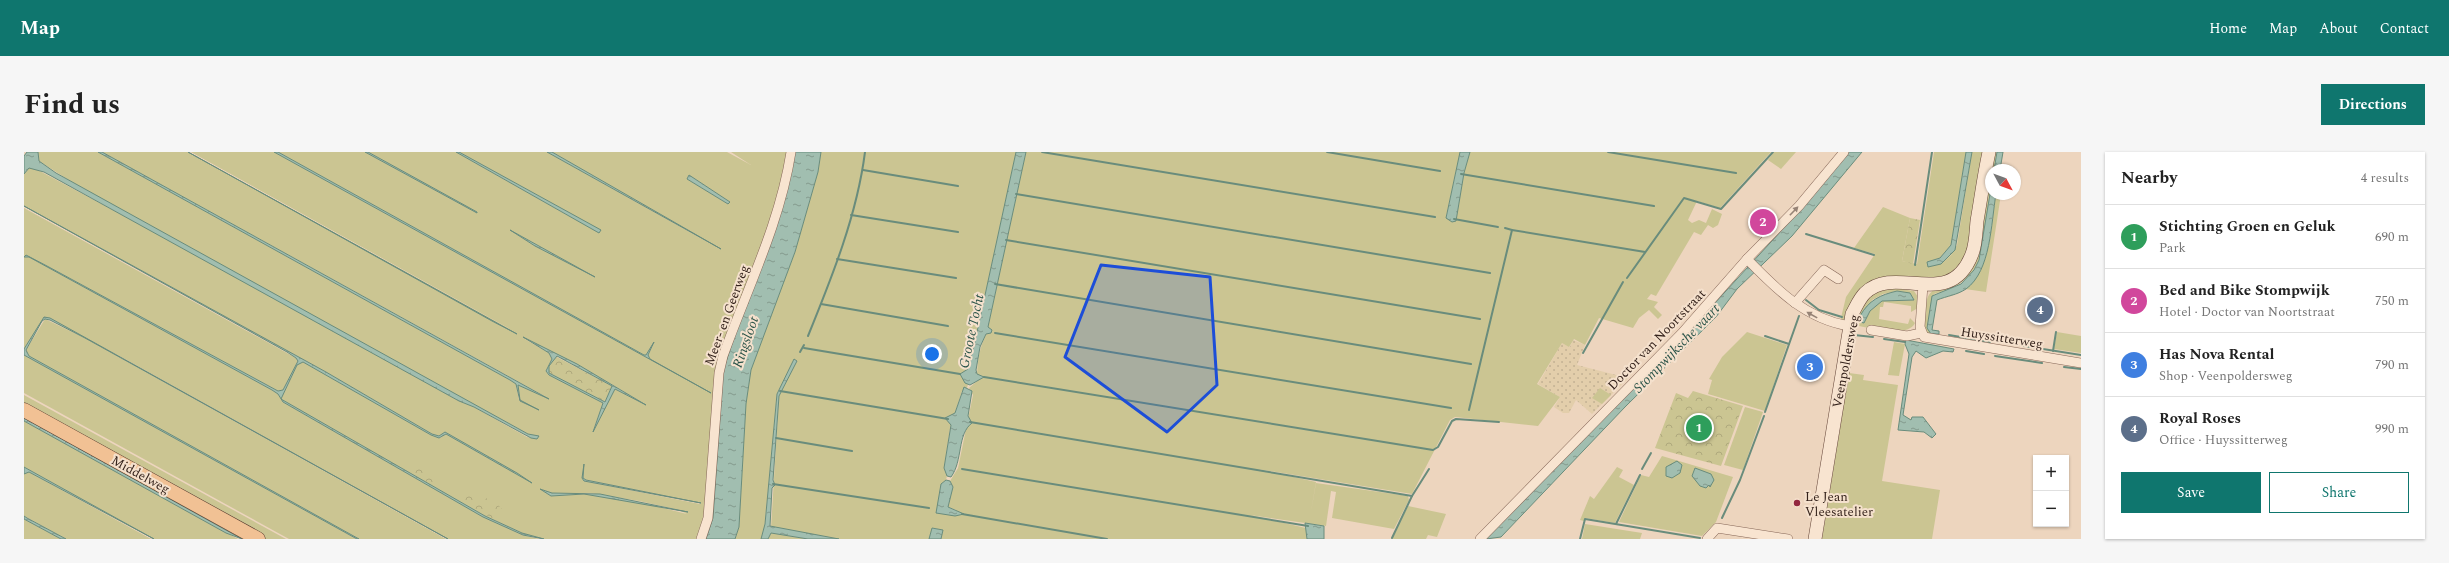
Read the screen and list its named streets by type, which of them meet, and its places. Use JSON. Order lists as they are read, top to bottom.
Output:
{
  "streets": {
    "main road": ["Middelweg"],
    "street": [
      "Meer- en Geerweg",
      "Huyssitterweg",
      "Doctor van Noortstraat",
      "Veenpoldersweg"
    ]
  },
  "water": ["Groote Tocht", "Ringsloot", "Stompwijksche vaart"],
  "places": ["Le Jean Vleesatelier"],
  "north": "bottom right",
  "page": {
    "header": "Map",
    "nav": [
      "Home",
      "Map",
      "About",
      "Contact"
    ],
    "title": "Find us",
    "buttons": [
      "Directions",
      ["Save", "Share"]
    ],
    "heading": ["Nearby", "4 results"],
    "list": [
      {
        "mark": "1",
        "name": "Stichting Groen en Geluk",
        "note": "Park",
        "value": "690 m"
      },
      {
        "mark": "2",
        "name": "Bed and Bike Stompwijk",
        "note": "Hotel · Doctor van Noortstraat",
        "value": "750 m"
      },
      {
        "mark": "3",
        "name": "Has Nova Rental",
        "note": "Shop · Veenpoldersweg",
        "value": "790 m"
      },
      {
        "mark": "4",
        "name": "Royal Roses",
        "note": "Office · Huyssitterweg",
        "value": "990 m"
      }
    ],
    "pins": [
      "2",
      "4",
      "3",
      "1"
    ],
    "map_buttons": ["+", "−"]
  }
}
